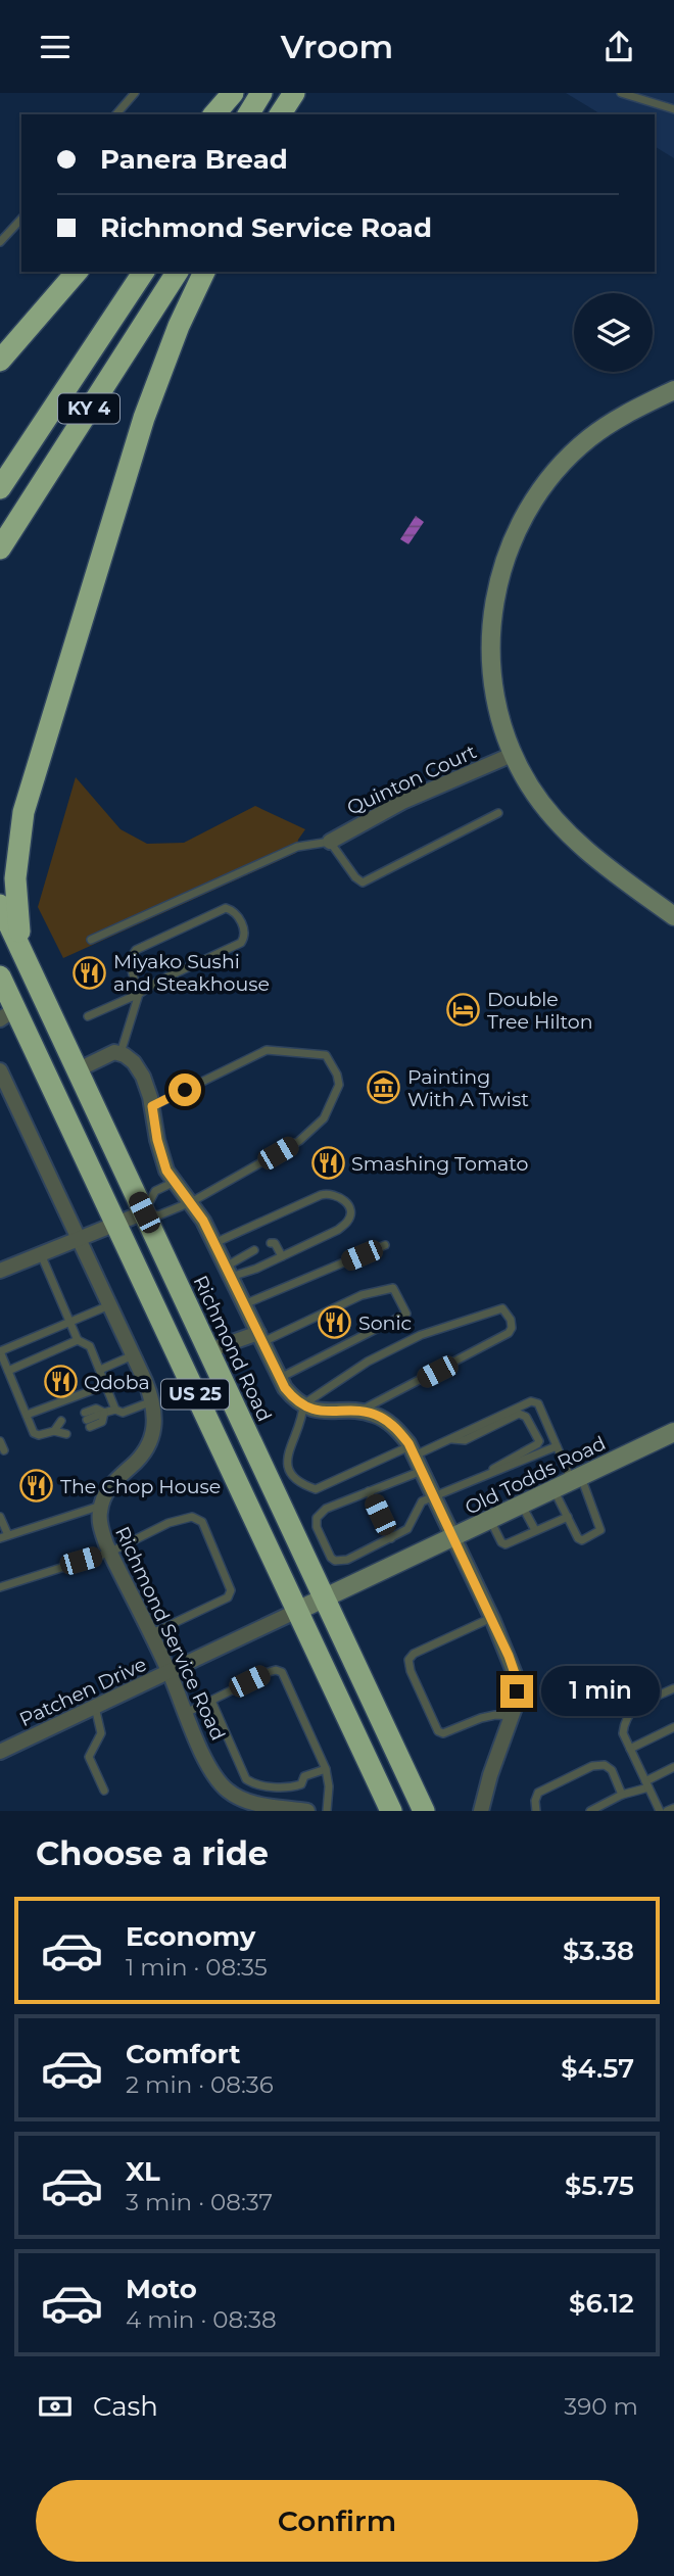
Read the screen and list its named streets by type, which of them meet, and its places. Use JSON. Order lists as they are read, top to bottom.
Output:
{
  "streets": {
    "highway": ["KY 4", "Richmond Road", "US 25"],
    "street": [
      "Quinton Court",
      "Old Todds Road",
      "Richmond Service Road",
      "Patchen Drive"
    ]
  },
  "crossings": [
    ["Richmond Road", "Old Todds Road"],
    ["US 25", "Old Todds Road"],
    ["US 25", "Patchen Drive"],
    ["Old Todds Road", "Patchen Drive"],
    ["Richmond Service Road", "Patchen Drive"]
  ],
  "places": {
    "restaurant": [
      "Miyako Sushi and Steakhouse",
      "Smashing Tomato",
      "Sonic",
      "Qdoba",
      "The Chop House"
    ],
    "hotel": ["Double Tree Hilton"],
    "museum": ["Painting With A Twist"]
  },
  "page": {
    "header": "Vroom",
    "banner": ["Panera Bread", "Richmond Service Road"],
    "bubble": "1 min",
    "heading": "Choose a ride",
    "list": [
      {
        "name": "Economy",
        "note": "1 min · 08:35",
        "value": "$3.38"
      },
      {
        "name": "Comfort",
        "note": "2 min · 08:36",
        "value": "$4.57"
      },
      {
        "name": "XL",
        "note": "3 min · 08:37",
        "value": "$5.75"
      },
      {
        "name": "Moto",
        "note": "4 min · 08:38",
        "value": "$6.12"
      }
    ],
    "pay": ["Cash", "390 m"],
    "buttons": "Confirm"
  }
}
